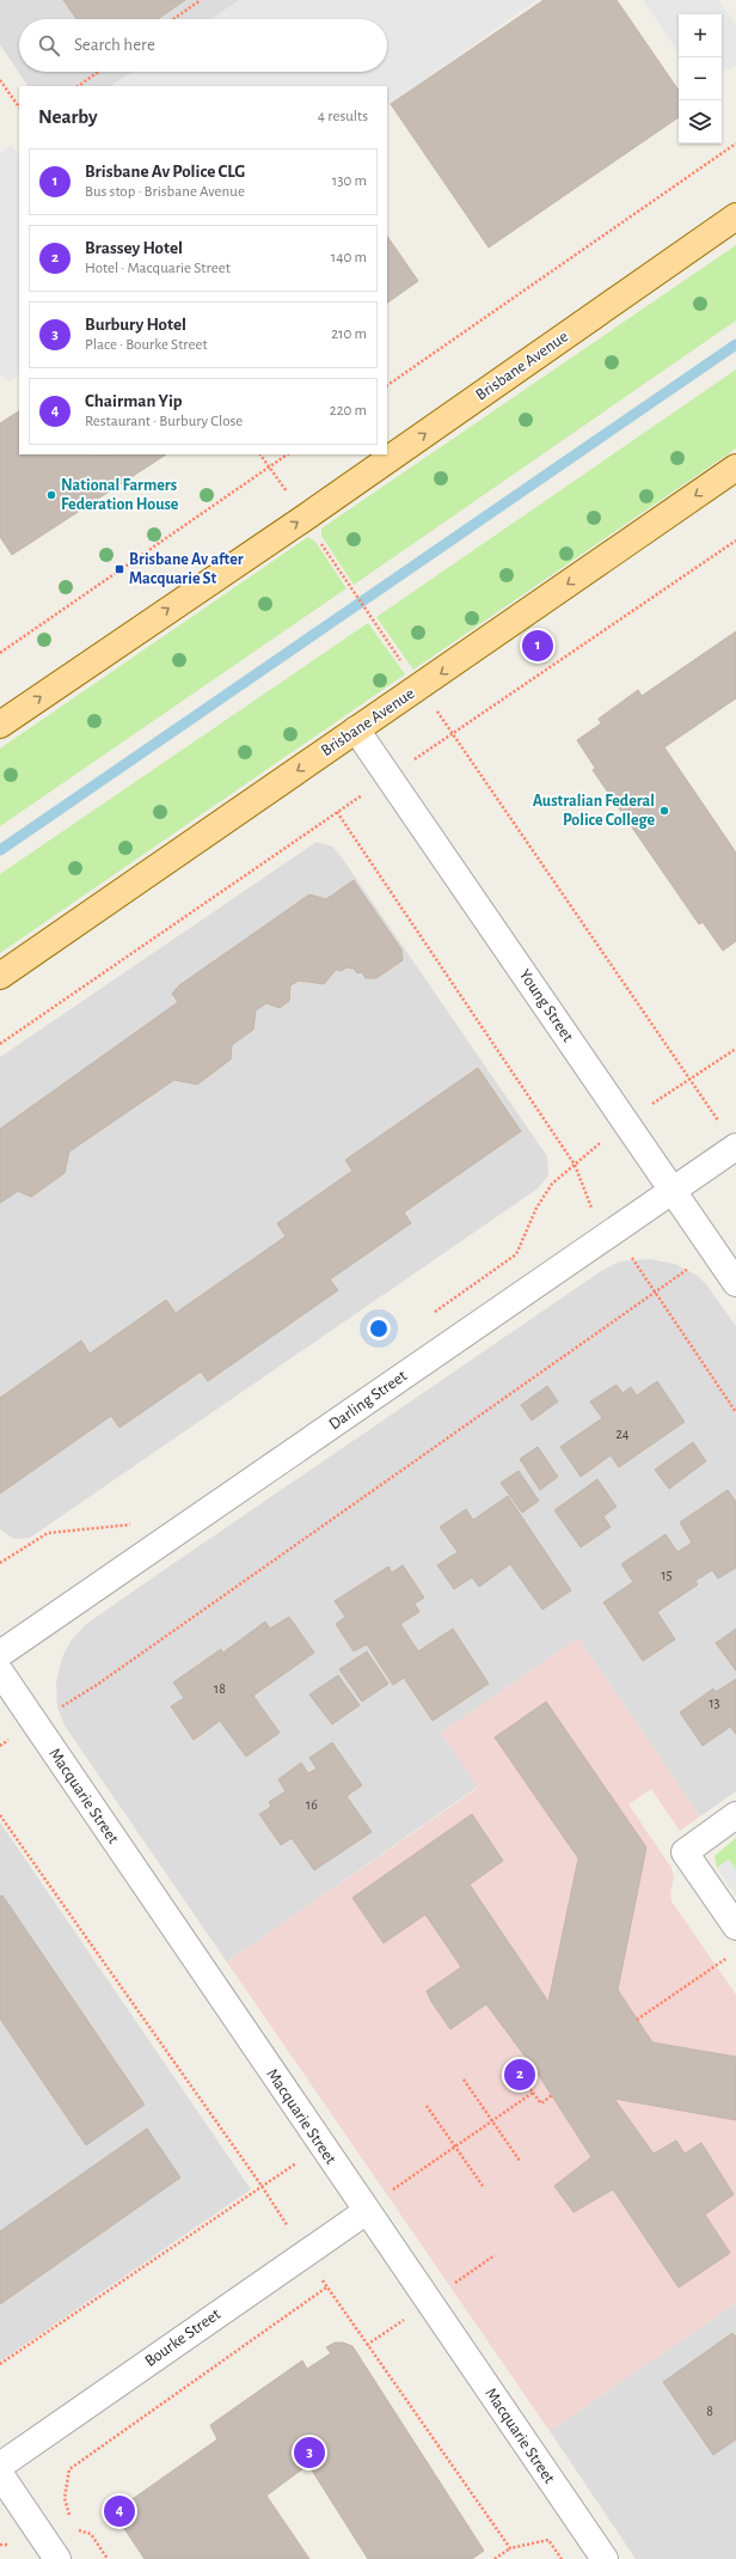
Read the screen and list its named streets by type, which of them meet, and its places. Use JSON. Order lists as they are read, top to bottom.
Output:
{
  "streets": {
    "main road": ["Brisbane Avenue"],
    "street": [
      "Young Street",
      "Darling Street",
      "Macquarie Street",
      "Bourke Street"
    ]
  },
  "crossings": [
    ["Brisbane Avenue", "Young Street"],
    ["Young Street", "Darling Street"],
    ["Macquarie Street", "Bourke Street"]
  ],
  "places": {
    "other": ["National Farmers Federation House", "Australian Federal Police College"],
    "transit": ["Brisbane Av after Macquarie St"]
  },
  "house_numbers": [
    "24",
    "15",
    "18",
    "13",
    "16",
    "8"
  ],
  "page": {
    "map_buttons": ["+", "−"],
    "search": "Search here",
    "heading": ["Nearby", "4 results"],
    "list": [
      {
        "mark": "1",
        "name": "Brisbane Av Police CLG",
        "note": "Bus stop · Brisbane Avenue",
        "value": "130 m"
      },
      {
        "mark": "2",
        "name": "Brassey Hotel",
        "note": "Hotel · Macquarie Street",
        "value": "140 m"
      },
      {
        "mark": "3",
        "name": "Burbury Hotel",
        "note": "Place · Bourke Street",
        "value": "210 m"
      },
      {
        "mark": "4",
        "name": "Chairman Yip",
        "note": "Restaurant · Burbury Close",
        "value": "220 m"
      }
    ],
    "pins": [
      "1",
      "2",
      "3",
      "4"
    ]
  }
}
